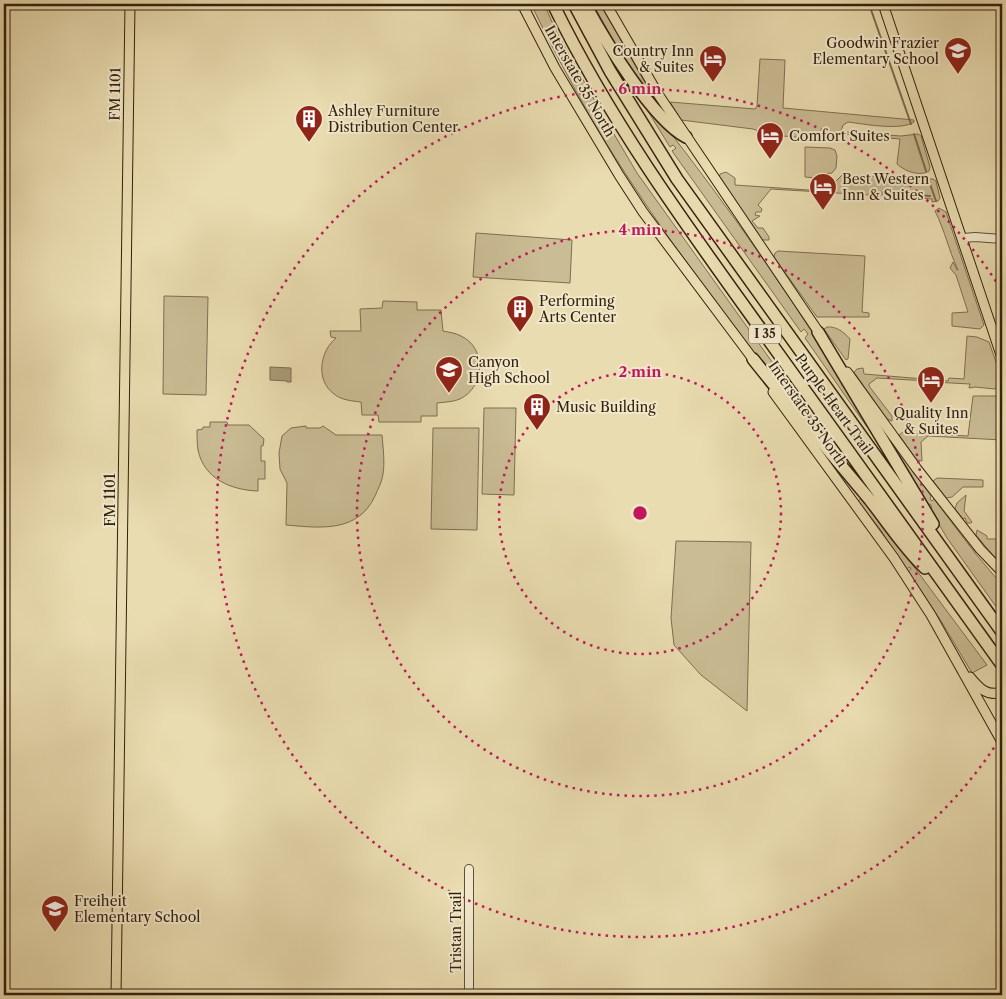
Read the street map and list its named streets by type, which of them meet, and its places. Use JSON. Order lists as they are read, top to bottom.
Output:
{
  "streets": {
    "highway": ["I 35", "Purple Heart Trail"],
    "main road": ["Interstate 35 North", "FM 1101"],
    "street": ["Tristan Trail"]
  },
  "places": {
    "school or university": ["Goodwin Frazier Elementary School", "Canyon High School", "Freiheit Elementary School"],
    "hotel": [
      "Country Inn & Suites",
      "Comfort Suites",
      "Best Western Inn & Suites",
      "Quality Inn & Suites"
    ],
    "building": ["Ashley Furniture Distribution Center", "Performing Arts Center", "Music Building"]
  },
  "rings": ["6 min", "4 min", "2 min"]
}
